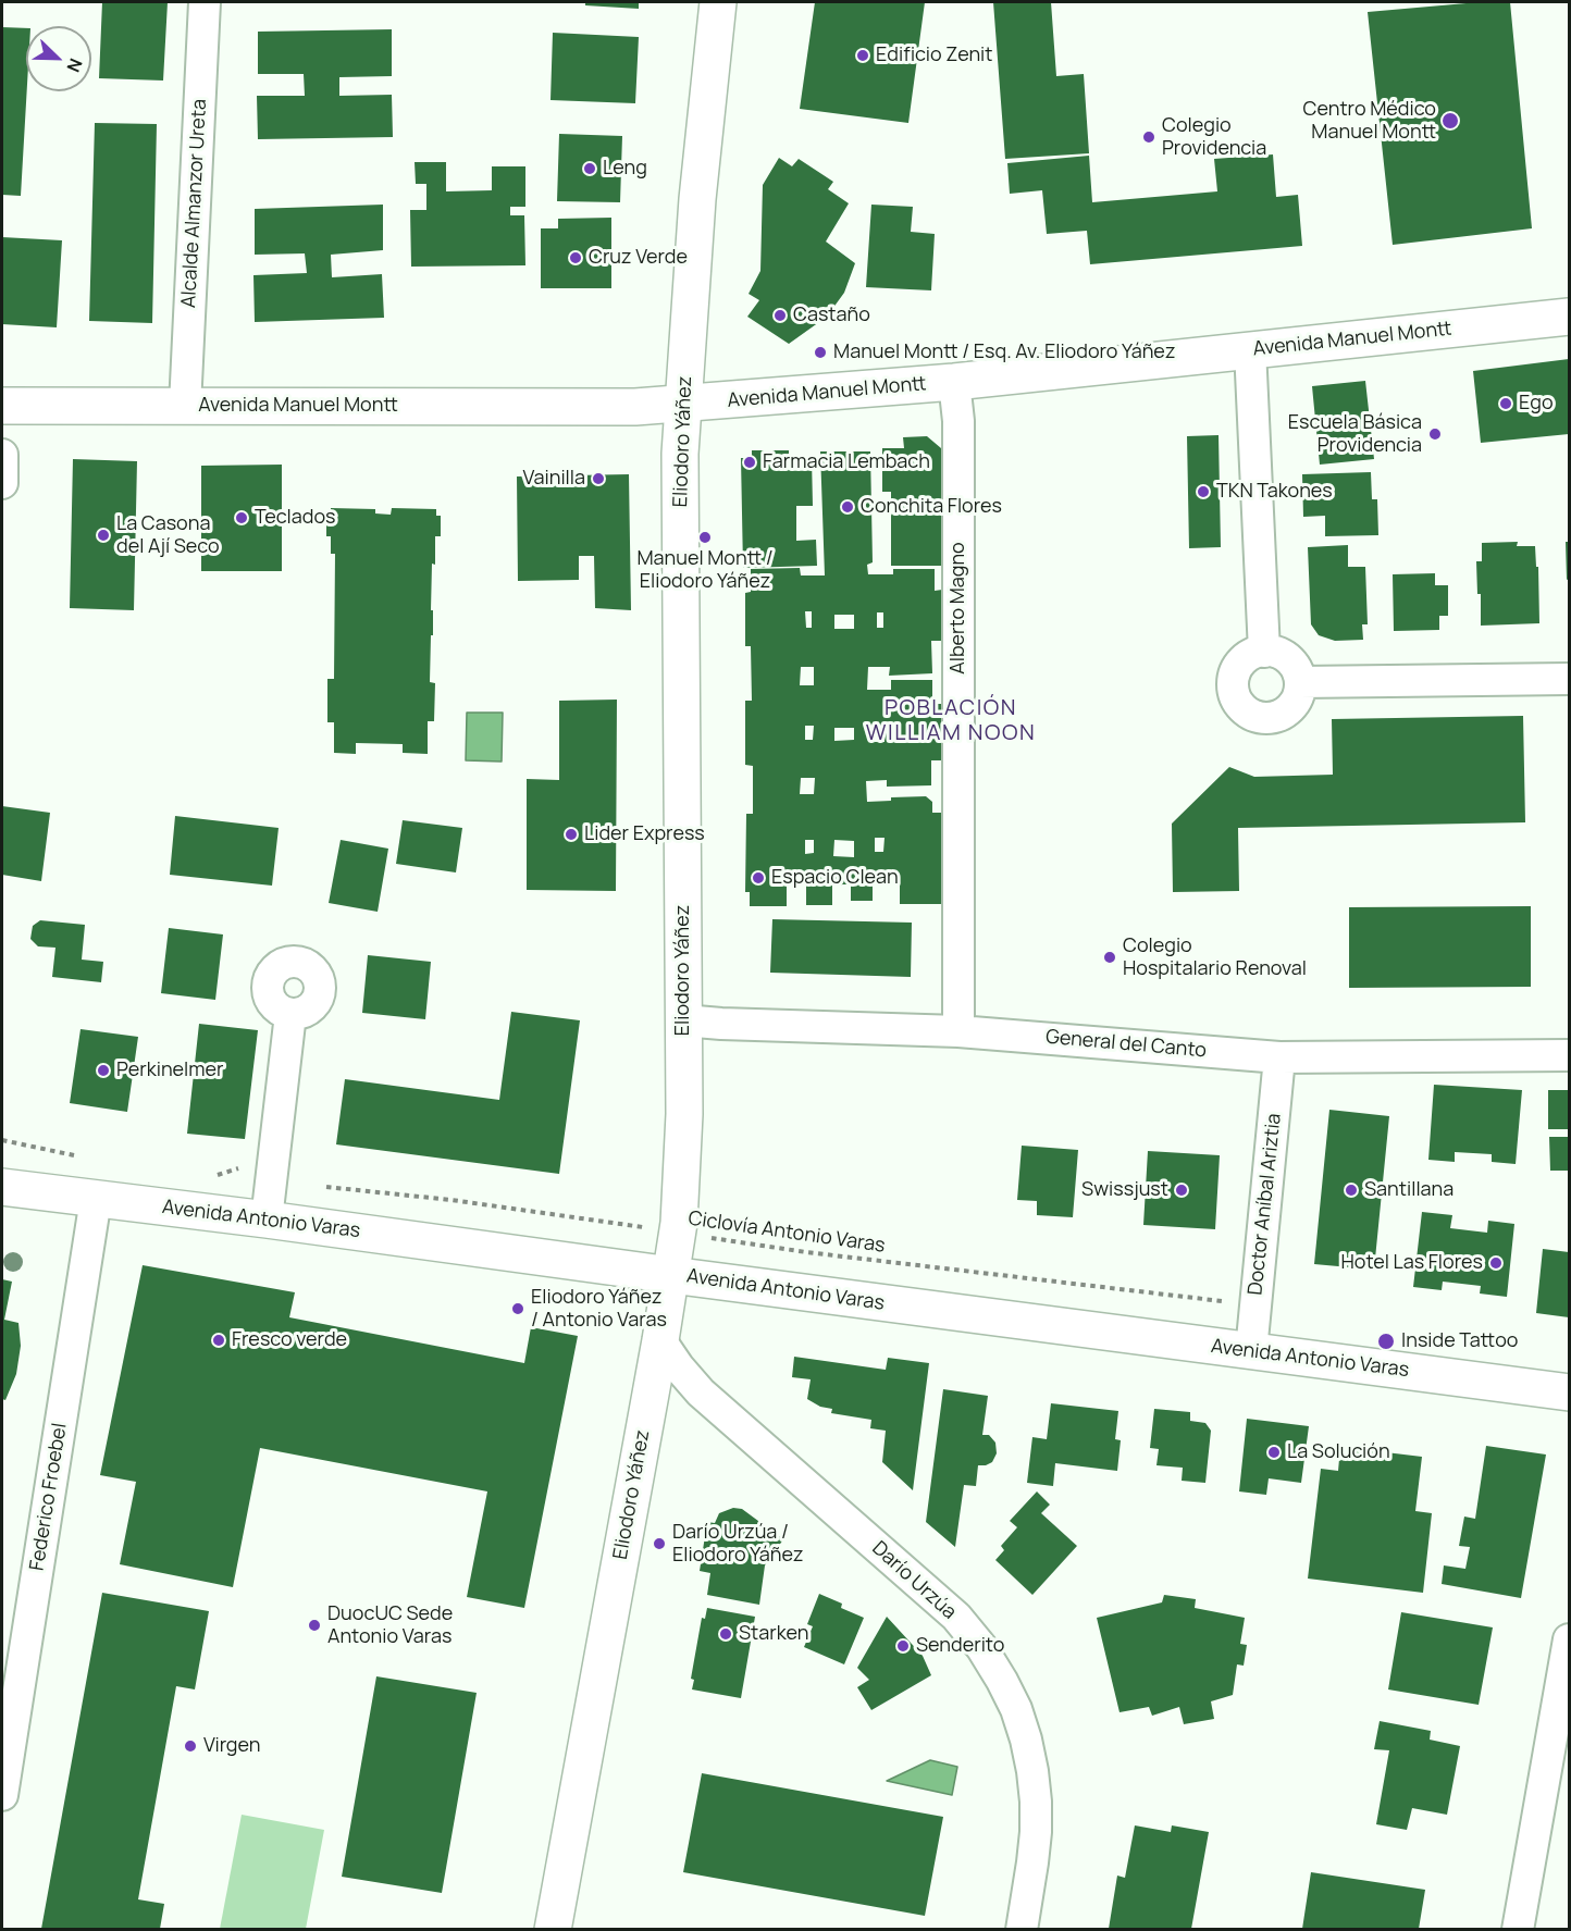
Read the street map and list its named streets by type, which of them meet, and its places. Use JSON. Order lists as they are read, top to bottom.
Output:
{
  "streets": {
    "main road": ["Avenida Manuel Montt", "Eliodoro Yáñez", "Avenida Antonio Varas"],
    "street": [
      "Alcalde Almanzor Ureta",
      "Alberto Magno",
      "General del Canto",
      "Doctor Aníbal Ariztia",
      "Federico Froebel",
      "Darío Urzúa"
    ],
    "path": ["Ciclovía Antonio Varas"]
  },
  "crossings": [
    ["Alcalde Almanzor Ureta", "Avenida Manuel Montt"],
    ["Avenida Manuel Montt", "Eliodoro Yáñez"],
    ["Avenida Manuel Montt", "Alberto Magno"],
    ["Eliodoro Yáñez", "General del Canto"],
    ["Eliodoro Yáñez", "Avenida Antonio Varas"],
    ["Eliodoro Yáñez", "Ciclovía Antonio Varas"],
    ["Eliodoro Yáñez", "Darío Urzúa"],
    ["Alberto Magno", "General del Canto"],
    ["General del Canto", "Doctor Aníbal Ariztia"],
    ["Doctor Aníbal Ariztia", "Avenida Antonio Varas"],
    ["Doctor Aníbal Ariztia", "Ciclovía Antonio Varas"],
    ["Avenida Antonio Varas", "Federico Froebel"]
  ],
  "districts": ["POBLACIÓN WILLIAM NOON"],
  "places": [
    "Edificio Zenit",
    "Centro Médico Manuel Montt",
    "Colegio Providencia",
    "Leng",
    "Cruz Verde",
    "Castaño",
    "Manuel Montt / Esq. Av. Eliodoro Yáñez",
    "Ego",
    "Escuela Básica Providencia",
    "Farmacia Lembach",
    "Vainilla",
    "TKN Takones",
    "Conchita Flores",
    "Teclados",
    "La Casona del Ají Seco",
    "Manuel Montt / Eliodoro Yáñez",
    "Lider Express",
    "Espacio Clean",
    "Colegio Hospitalario Renoval",
    "Perkinelmer",
    "Swissjust",
    "Santillana",
    "Hotel Las Flores",
    "Eliodoro Yáñez / Antonio Varas",
    "Fresco verde",
    "Inside Tattoo",
    "La Solución",
    "Darío Urzúa / Eliodoro Yáñez",
    "DuocUC Sede Antonio Varas",
    "Starken",
    "Senderito",
    "Virgen"
  ],
  "north": "bottom right"
}
